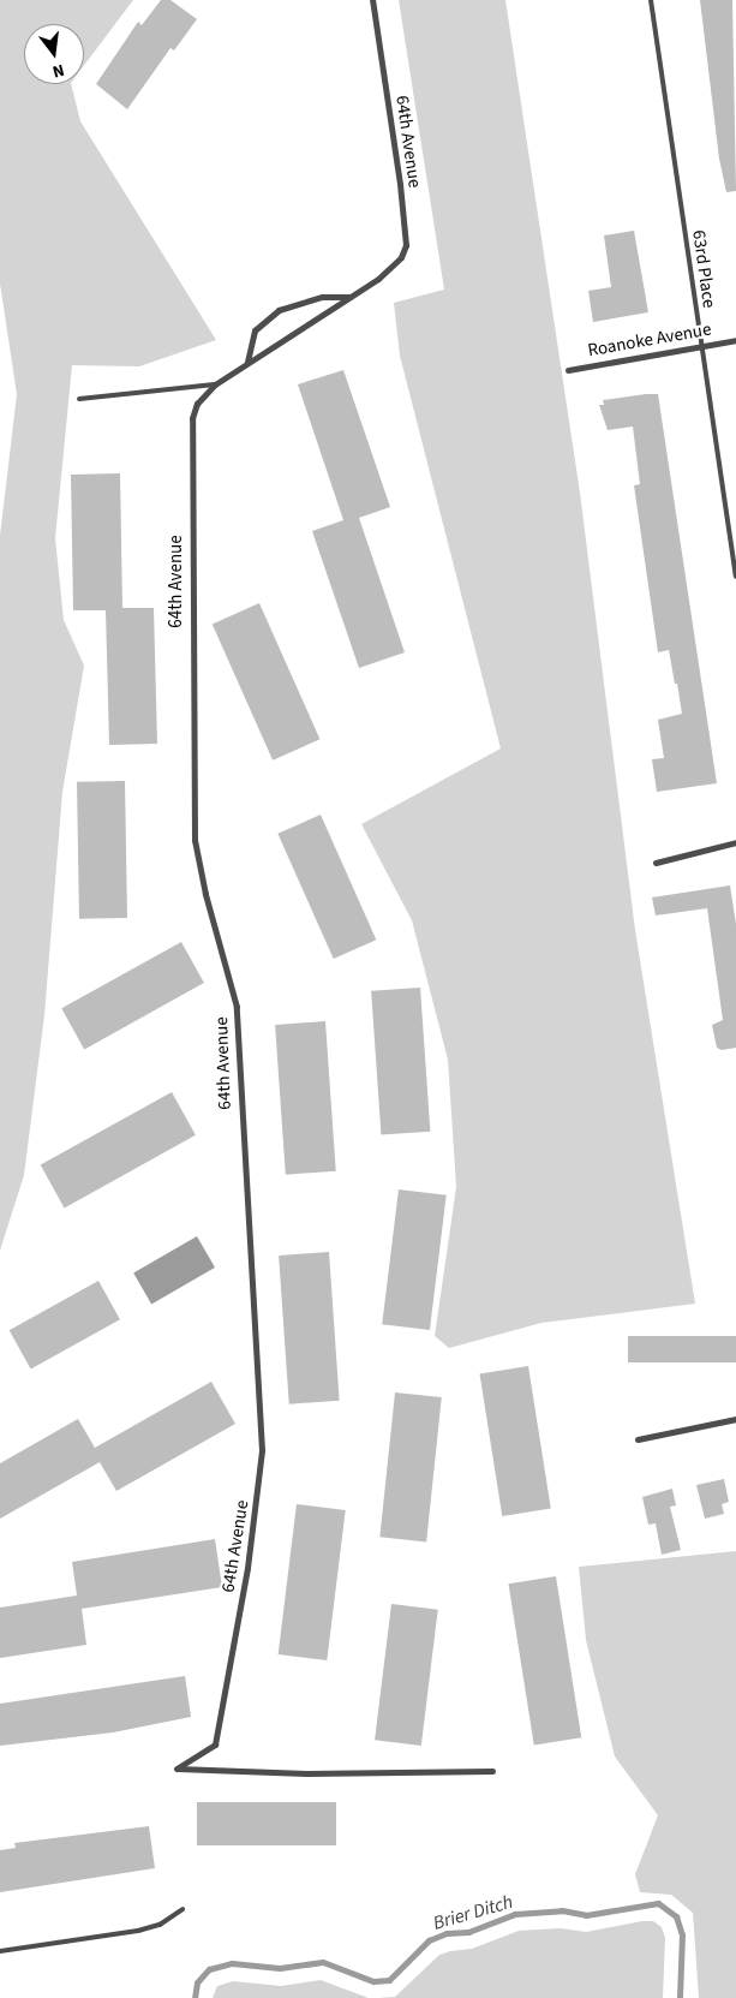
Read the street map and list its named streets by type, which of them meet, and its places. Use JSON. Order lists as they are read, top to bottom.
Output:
{
  "streets": {
    "street": ["64th Avenue", "Roanoke Avenue"],
    "lane": ["63rd Place"]
  },
  "crossings": [
    ["63rd Place", "Roanoke Avenue"]
  ],
  "water": ["Brier Ditch"],
  "north": "bottom"
}
